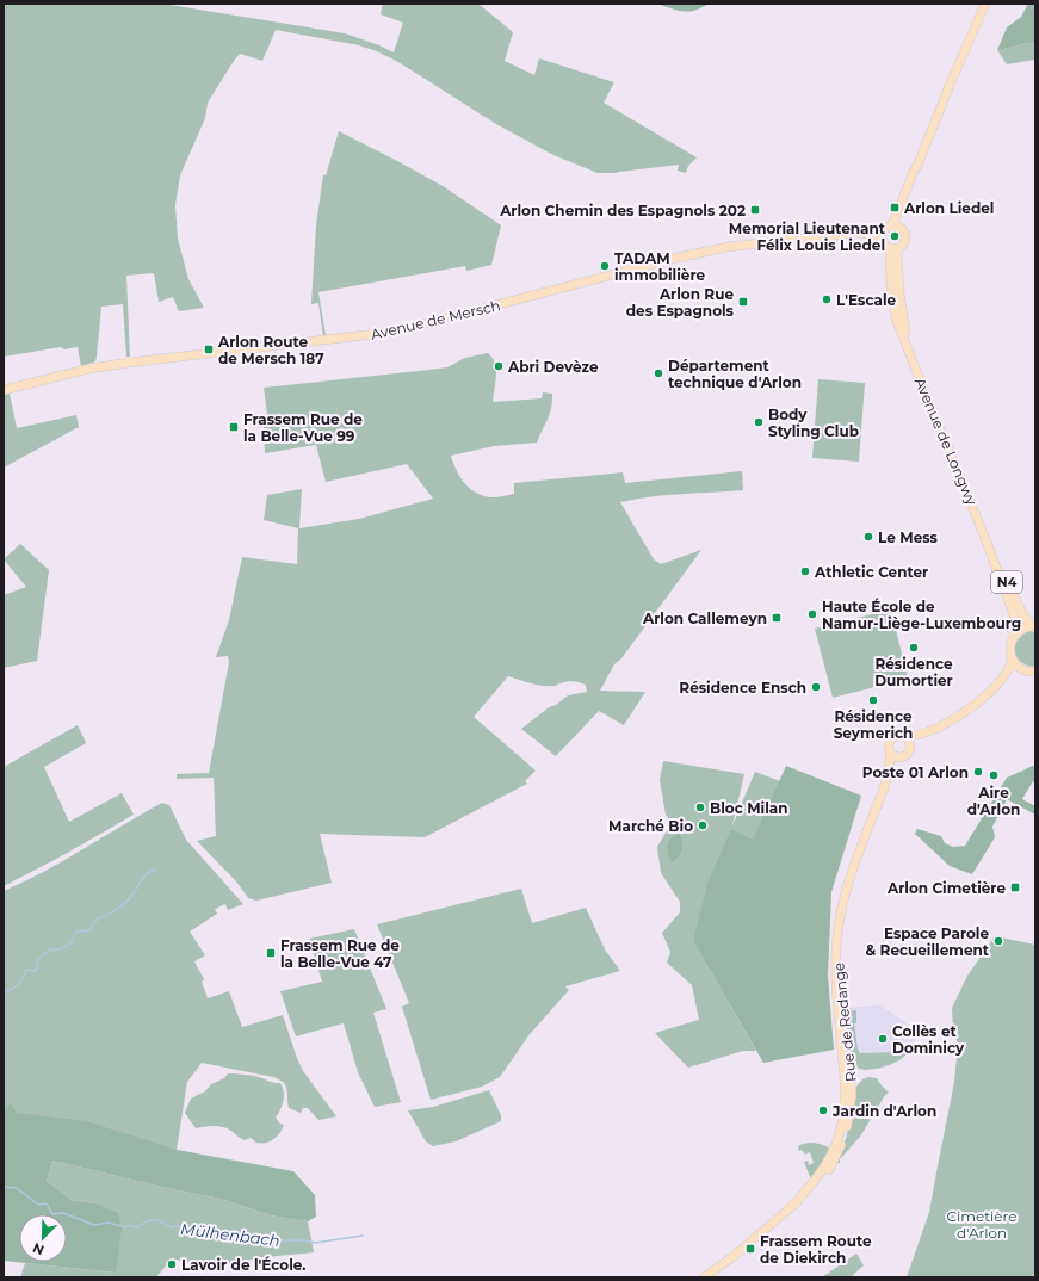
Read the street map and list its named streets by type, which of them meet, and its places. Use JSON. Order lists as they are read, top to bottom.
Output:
{
  "streets": {
    "main road": [
      "Avenue de Mersch",
      "Avenue de Longwy",
      "N4",
      "Rue de Redange"
    ]
  },
  "crossings": [
    ["Avenue de Mersch", "Avenue de Longwy"],
    ["Avenue de Mersch", "N4"],
    ["Avenue de Longwy", "N4"]
  ],
  "water": ["Mülhenbach"],
  "parks": ["Cimetière d'Arlon"],
  "places": {
    "transit": [
      "Arlon Liedel",
      "Arlon Chemin des Espagnols 202",
      "Arlon Rue des Espagnols",
      "Arlon Route de Mersch 187",
      "Frassem Rue de la Belle-Vue 99",
      "Arlon Callemeyn",
      "Arlon Cimetière",
      "Frassem Rue de la Belle-Vue 47",
      "Frassem Route de Diekirch"
    ],
    "other": [
      "Memorial Lieutenant Félix Louis Liedel",
      "TADAM immobilière",
      "L'Escale",
      "Abri Devèze",
      "Département technique d'Arlon",
      "Body Styling Club",
      "Le Mess",
      "Athletic Center",
      "Haute École de Namur-Liège-Luxembourg",
      "Résidence Dumortier",
      "Résidence Ensch",
      "Résidence Seymerich",
      "Poste 01 Arlon",
      "Aire d'Arlon",
      "Bloc Milan",
      "Marché Bio",
      "Espace Parole & Recueillement",
      "Collès et Dominicy",
      "Jardin d'Arlon",
      "Lavoir de l'École."
    ]
  },
  "north": "bottom left"
}
